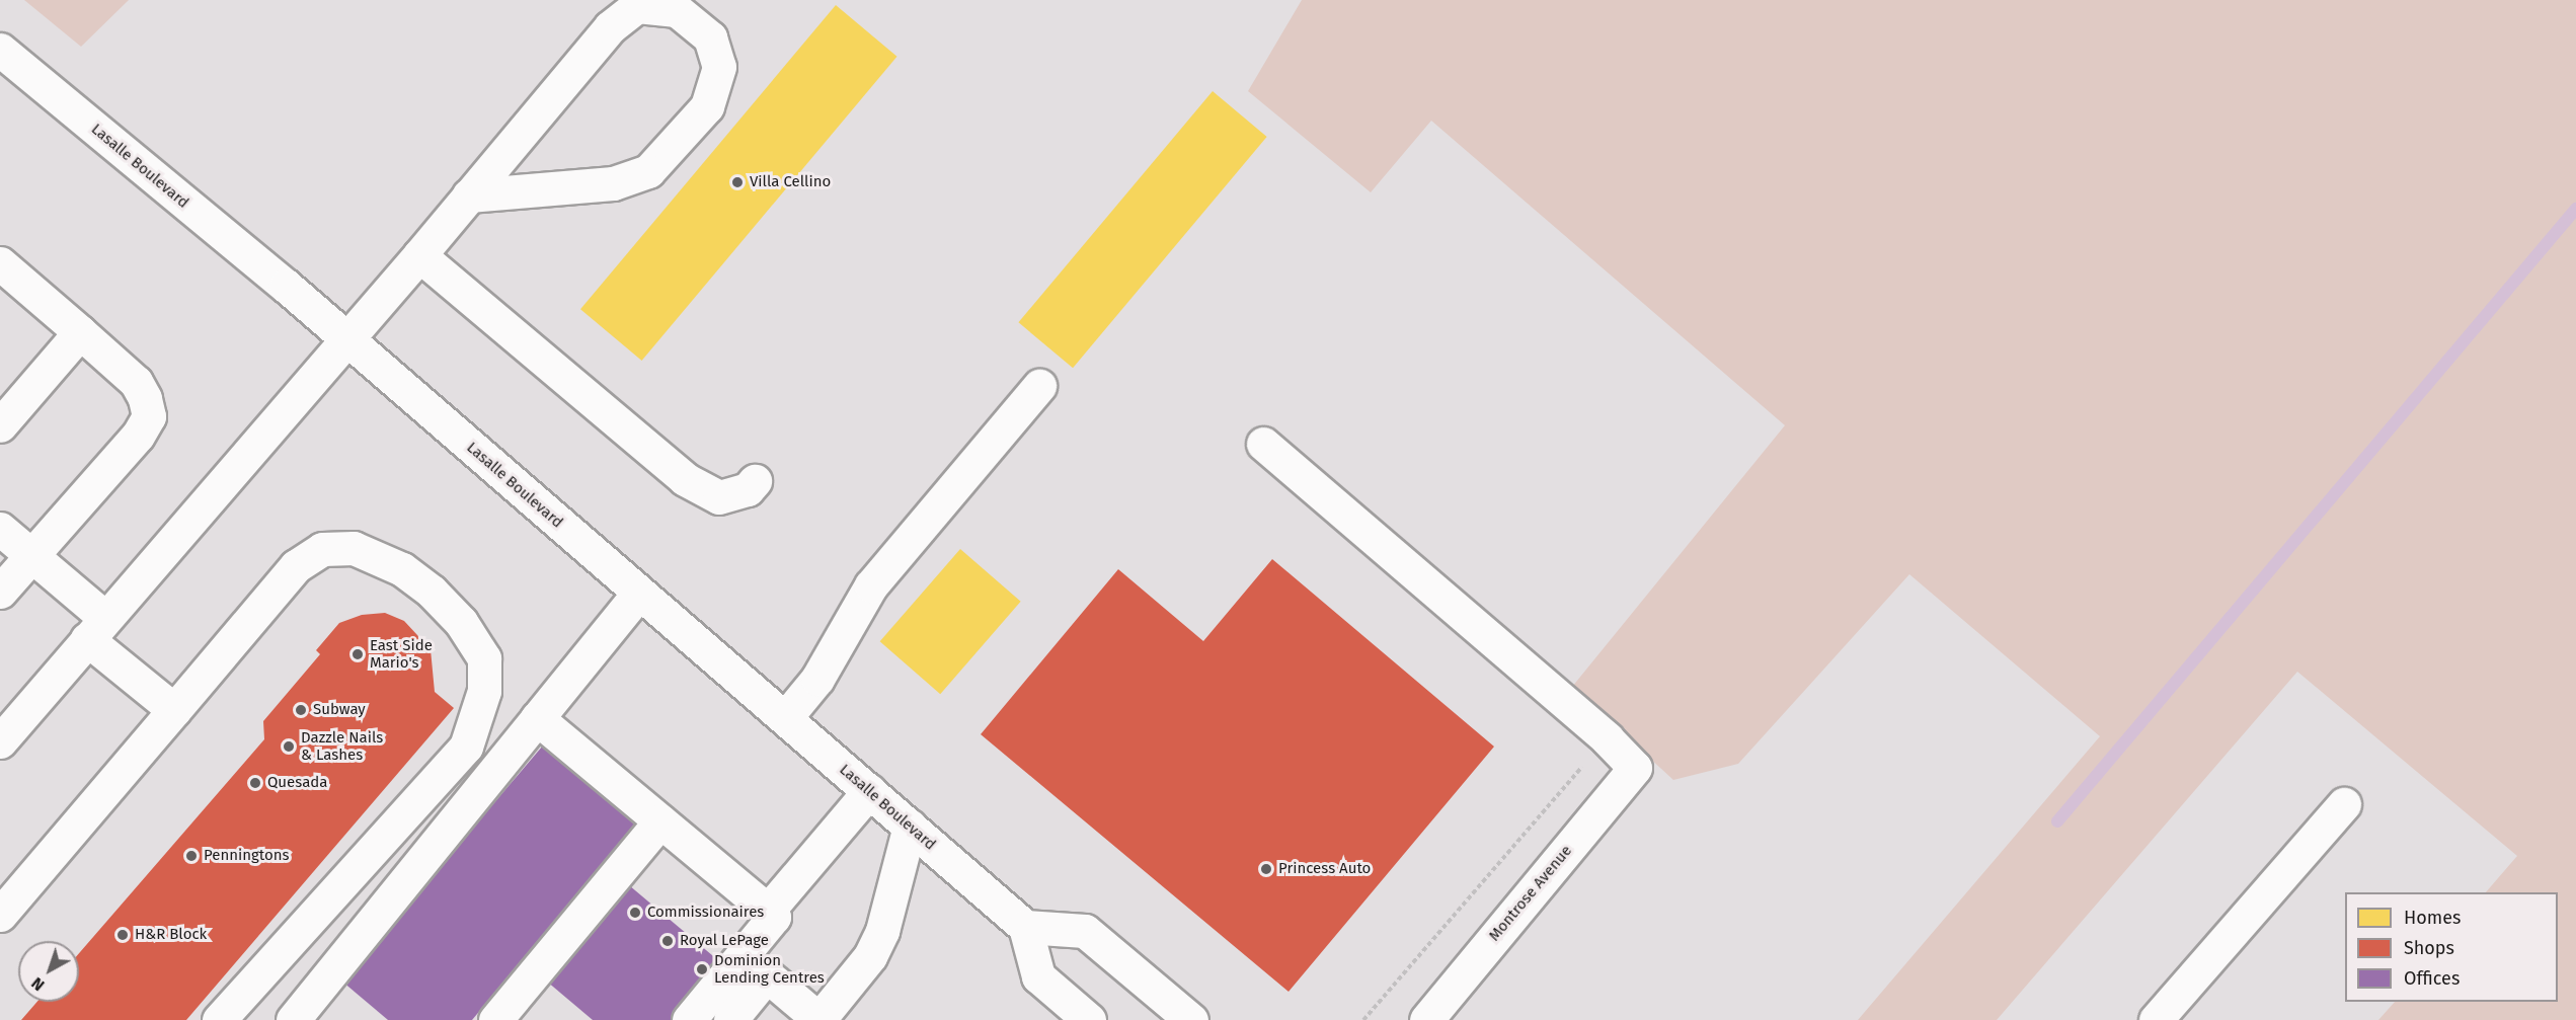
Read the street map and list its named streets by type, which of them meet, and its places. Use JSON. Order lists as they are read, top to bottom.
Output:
{
  "streets": {
    "main road": ["Lasalle Boulevard", "Montrose Avenue"]
  },
  "places": [
    "Villa Cellino",
    "East Side Mario's",
    "Subway",
    "Dazzle Nails & Lashes",
    "Quesada",
    "Penningtons",
    "Princess Auto",
    "Commissionaires",
    "H&R Block",
    "Royal LePage",
    "Dominion Lending Centres"
  ],
  "legend": ["Homes", "Shops", "Offices"],
  "north": "bottom left"
}
